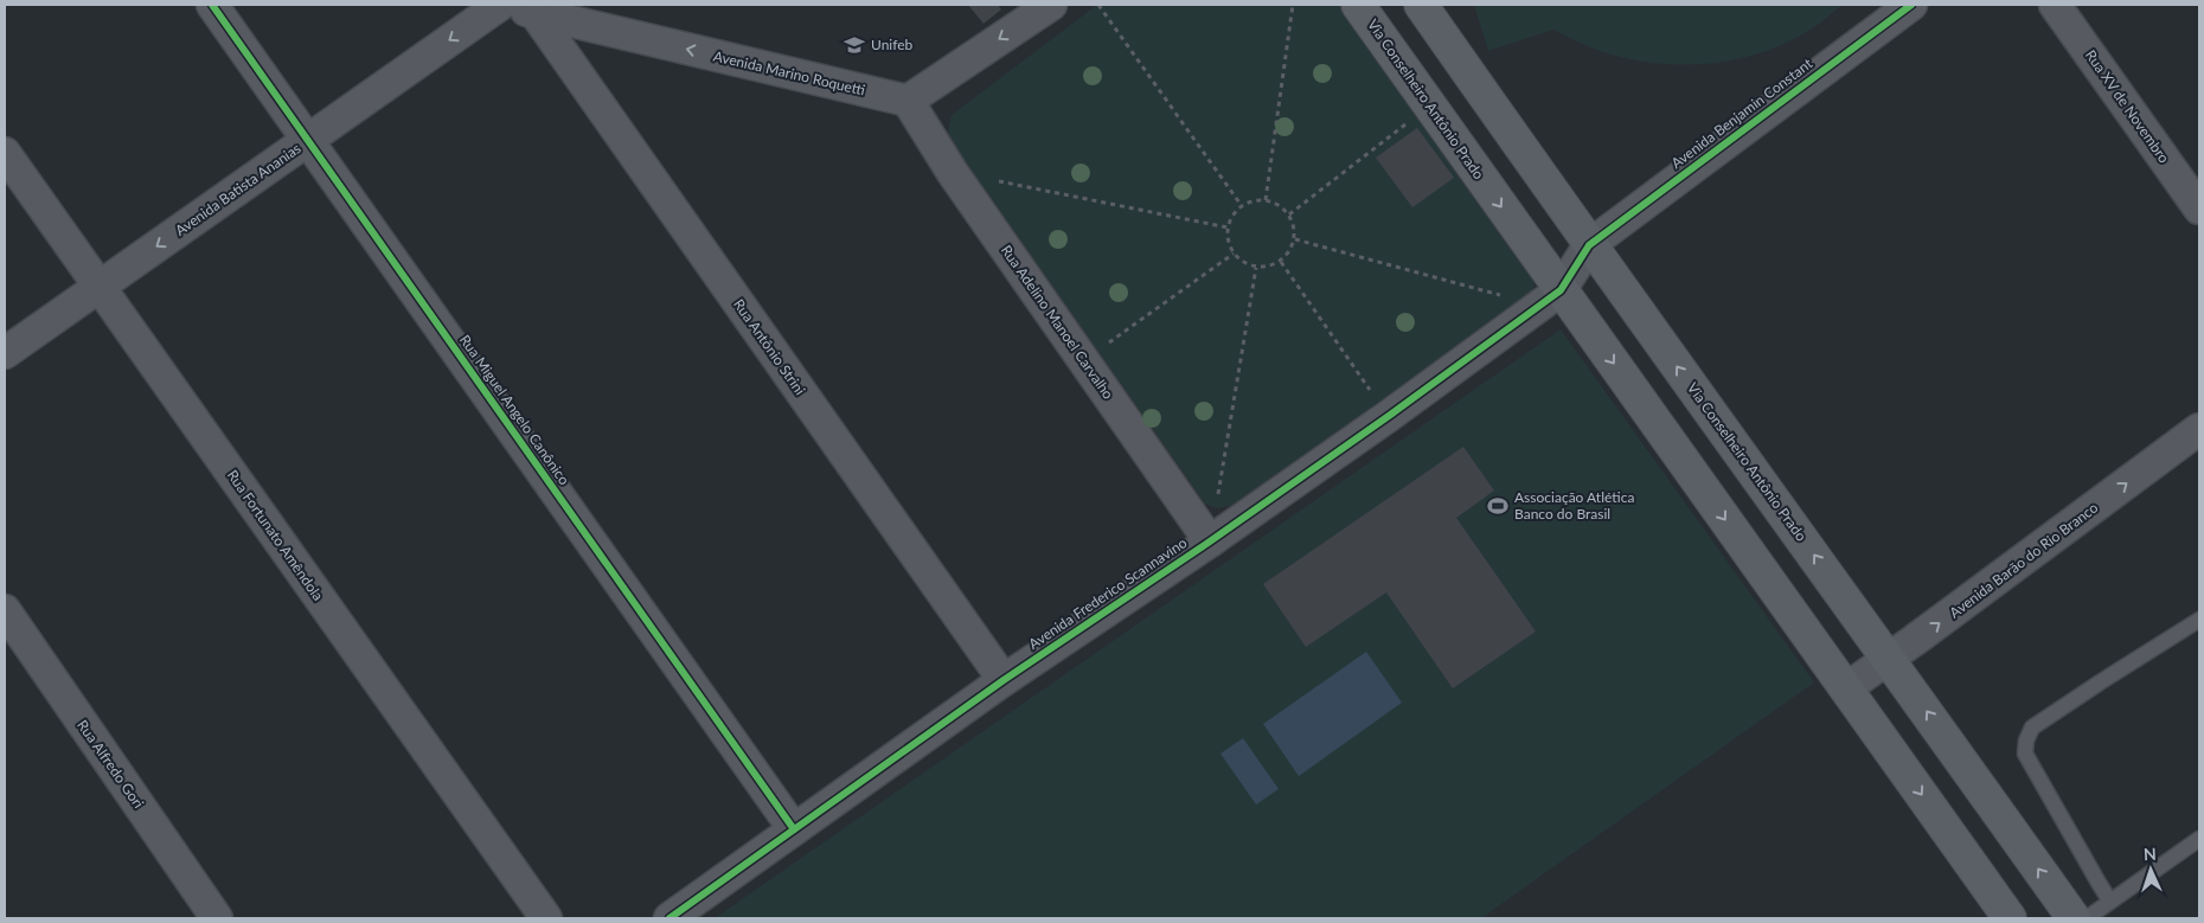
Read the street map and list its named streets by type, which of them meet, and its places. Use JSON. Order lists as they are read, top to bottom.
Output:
{
  "streets": {
    "main road": ["Via Conselheiro Antônio Prado"],
    "street": [
      "Avenida Marino Roquetti",
      "Rua XV de Novembro",
      "Avenida Benjamin Constant",
      "Avenida Batista Ananias",
      "Rua Adelino Manoel Carvalho",
      "Rua Antônio Strini",
      "Rua Miguel Angelo Canônico",
      "Rua Fortunato Amêndola",
      "Avenida Barão do Rio Branco",
      "Avenida Frederico Scannavino",
      "Rua Alfredo Gori"
    ]
  },
  "crossings": [
    ["Avenida Marino Roquetti", "Avenida Batista Ananias"],
    ["Avenida Marino Roquetti", "Rua Adelino Manoel Carvalho"],
    ["Avenida Marino Roquetti", "Rua Antônio Strini"],
    ["Via Conselheiro Antônio Prado", "Avenida Benjamin Constant"],
    ["Via Conselheiro Antônio Prado", "Avenida Barão do Rio Branco"],
    ["Via Conselheiro Antônio Prado", "Avenida Frederico Scannavino"],
    ["Avenida Batista Ananias", "Rua Miguel Angelo Canônico"],
    ["Avenida Batista Ananias", "Rua Fortunato Amêndola"],
    ["Rua Adelino Manoel Carvalho", "Avenida Frederico Scannavino"],
    ["Rua Antônio Strini", "Avenida Frederico Scannavino"],
    ["Rua Miguel Angelo Canônico", "Avenida Frederico Scannavino"]
  ],
  "one_way": ["Avenida Marino Roquetti", "Avenida Batista Ananias", "Avenida Barão do Rio Branco"],
  "places": {
    "school or university": ["Unifeb"],
    "sports": ["Associação Atlética Banco do Brasil"]
  },
  "north": "top"
}
